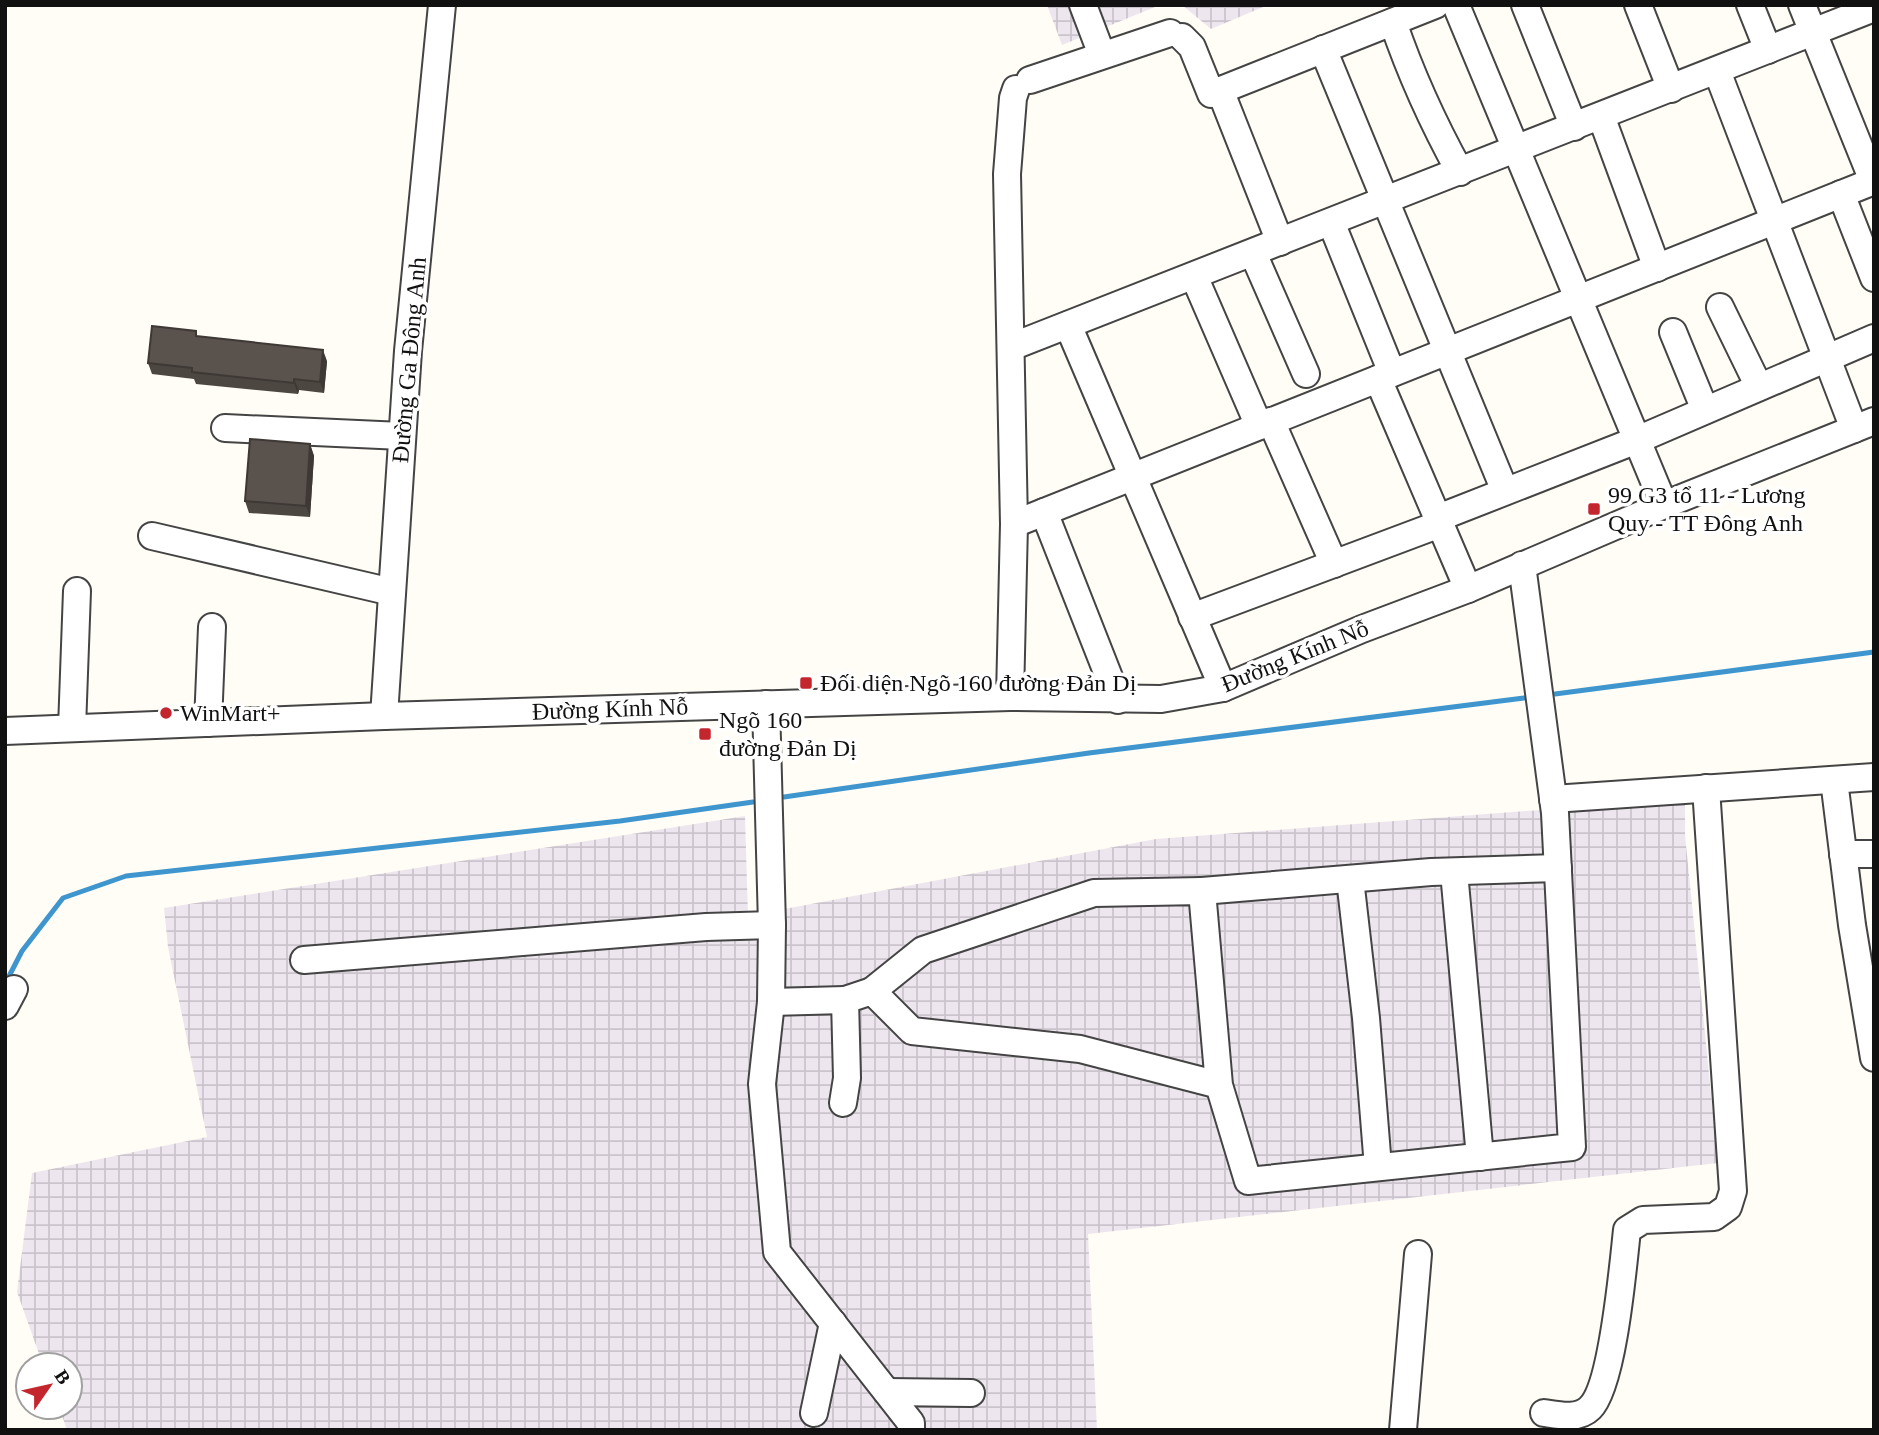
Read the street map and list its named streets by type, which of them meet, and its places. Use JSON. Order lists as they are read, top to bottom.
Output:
{
  "streets": {
    "street": ["Đường Ga Đông Anh", "Đường Kính Nỗ"]
  },
  "crossings": [
    ["Đường Ga Đông Anh", "Đường Kính Nỗ"]
  ],
  "places": {
    "transit": ["99 G3 tổ 11 - Lương Quy - TT Đông Anh", "Đối diện Ngõ 160 đường Đản Dị", "Ngõ 160 đường Đản Dị"],
    "other": ["WinMart+"]
  },
  "north": "top right"
}
